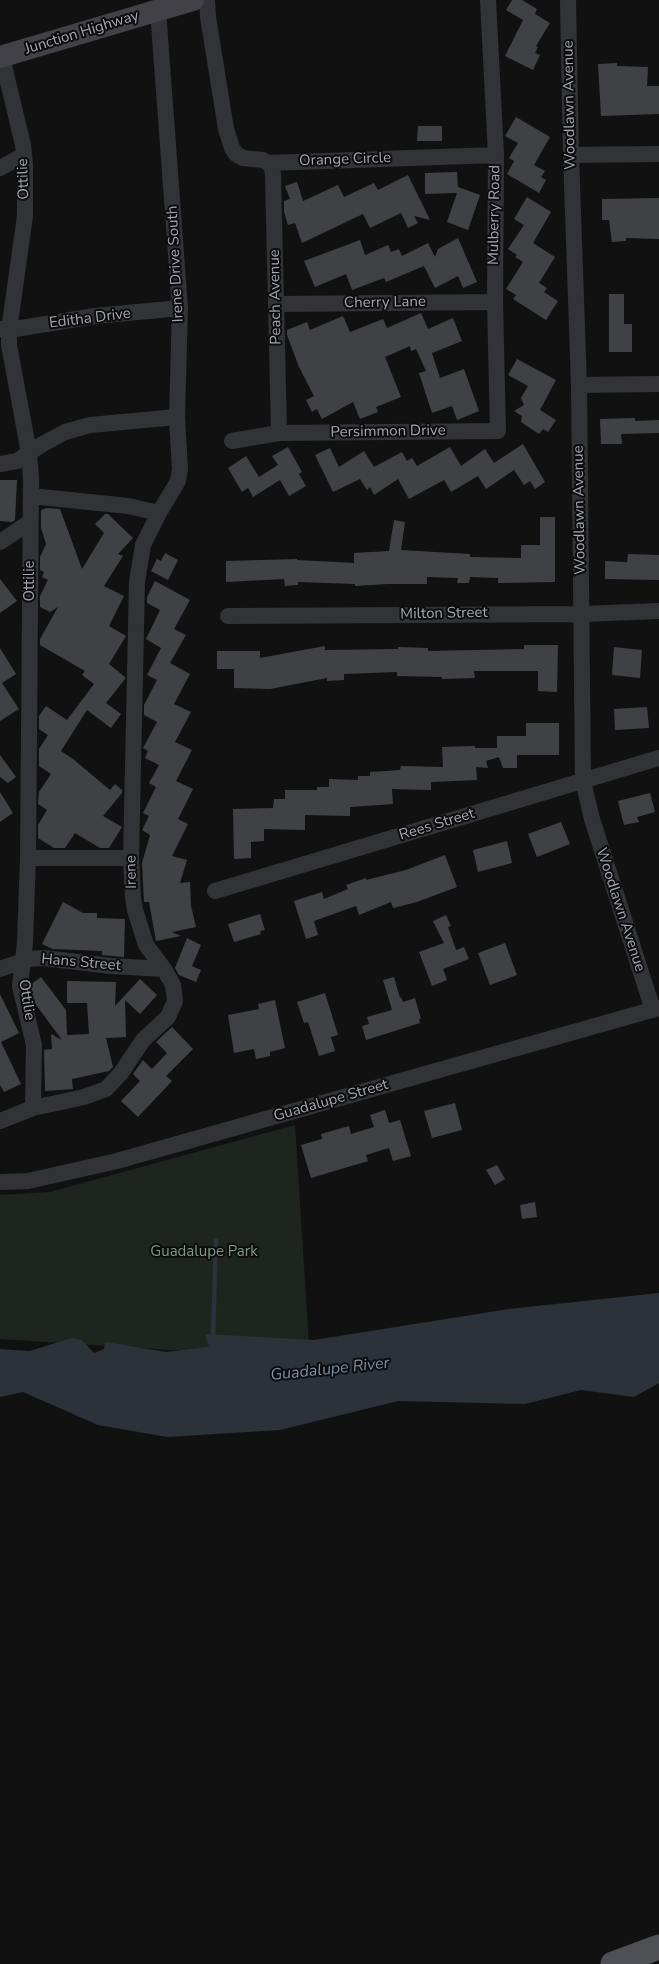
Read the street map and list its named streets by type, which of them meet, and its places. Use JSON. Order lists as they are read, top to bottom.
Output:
{
  "streets": {
    "main road": ["Junction Highway"],
    "street": [
      "Woodlawn Avenue",
      "Orange Circle",
      "Ottilie",
      "Mulberry Road",
      "Irene Drive South",
      "Peach Avenue",
      "Cherry Lane",
      "Editha Drive",
      "Persimmon Drive",
      "Milton Street",
      "Rees Street",
      "Irene",
      "Hans Street",
      "Guadalupe Street"
    ]
  },
  "crossings": [
    ["Junction Highway", "Ottilie"],
    ["Junction Highway", "Irene Drive South"],
    ["Woodlawn Avenue", "Milton Street"],
    ["Woodlawn Avenue", "Rees Street"],
    ["Woodlawn Avenue", "Guadalupe Street"],
    ["Orange Circle", "Mulberry Road"],
    ["Orange Circle", "Peach Avenue"],
    ["Ottilie", "Editha Drive"],
    ["Ottilie", "Irene"],
    ["Ottilie", "Hans Street"],
    ["Mulberry Road", "Cherry Lane"],
    ["Mulberry Road", "Persimmon Drive"],
    ["Irene Drive South", "Editha Drive"],
    ["Irene Drive South", "Irene"],
    ["Peach Avenue", "Cherry Lane"],
    ["Peach Avenue", "Persimmon Drive"],
    ["Irene", "Hans Street"]
  ],
  "water": ["Guadalupe River"],
  "parks": ["Guadalupe Park"]
}
